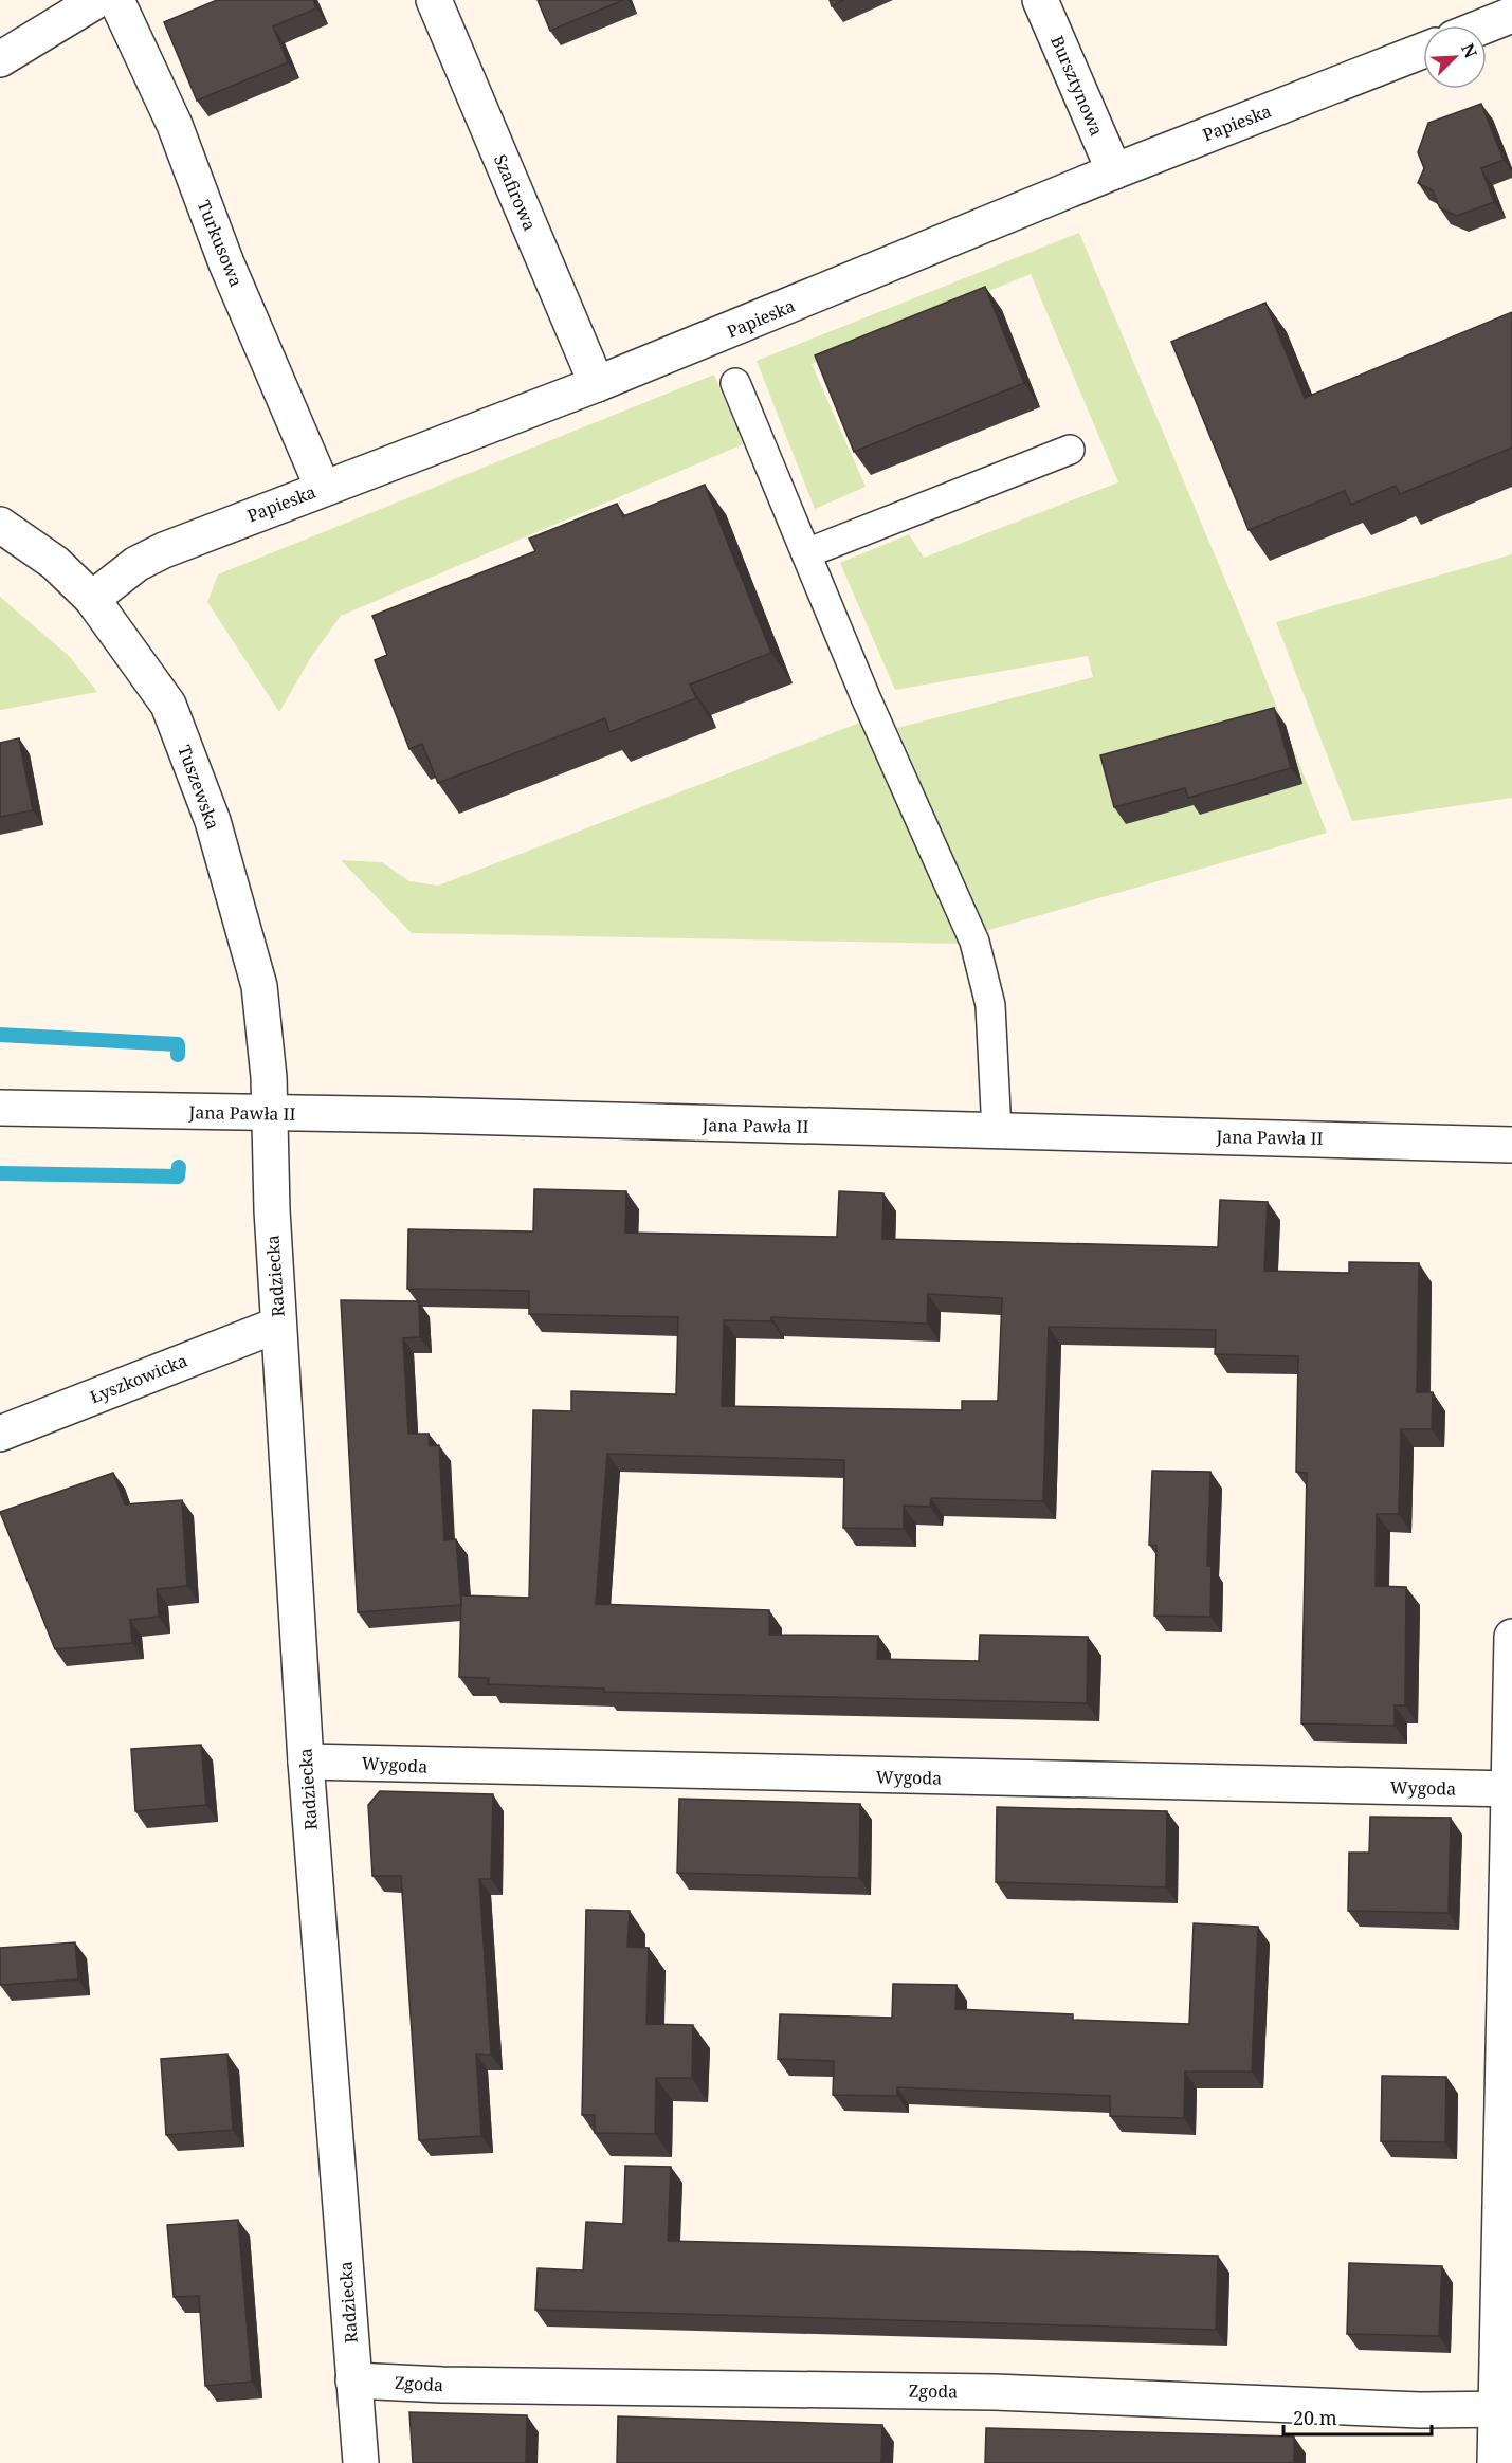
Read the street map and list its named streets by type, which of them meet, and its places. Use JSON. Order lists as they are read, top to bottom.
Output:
{
  "streets": {
    "street": [
      "Bursztynowa",
      "Papieska",
      "Szafirowa",
      "Turkusowa",
      "Tuszewska",
      "Jana Pawła II",
      "Radziecka",
      "Łyszkowicka",
      "Wygoda",
      "Zgoda"
    ]
  },
  "crossings": [
    ["Bursztynowa", "Papieska"],
    ["Papieska", "Szafirowa"],
    ["Papieska", "Turkusowa"],
    ["Papieska", "Tuszewska"],
    ["Tuszewska", "Jana Pawła II"],
    ["Tuszewska", "Radziecka"],
    ["Jana Pawła II", "Radziecka"],
    ["Radziecka", "Łyszkowicka"],
    ["Radziecka", "Wygoda"],
    ["Radziecka", "Zgoda"]
  ],
  "scale_bar": "20 m",
  "north": "top right"
}
